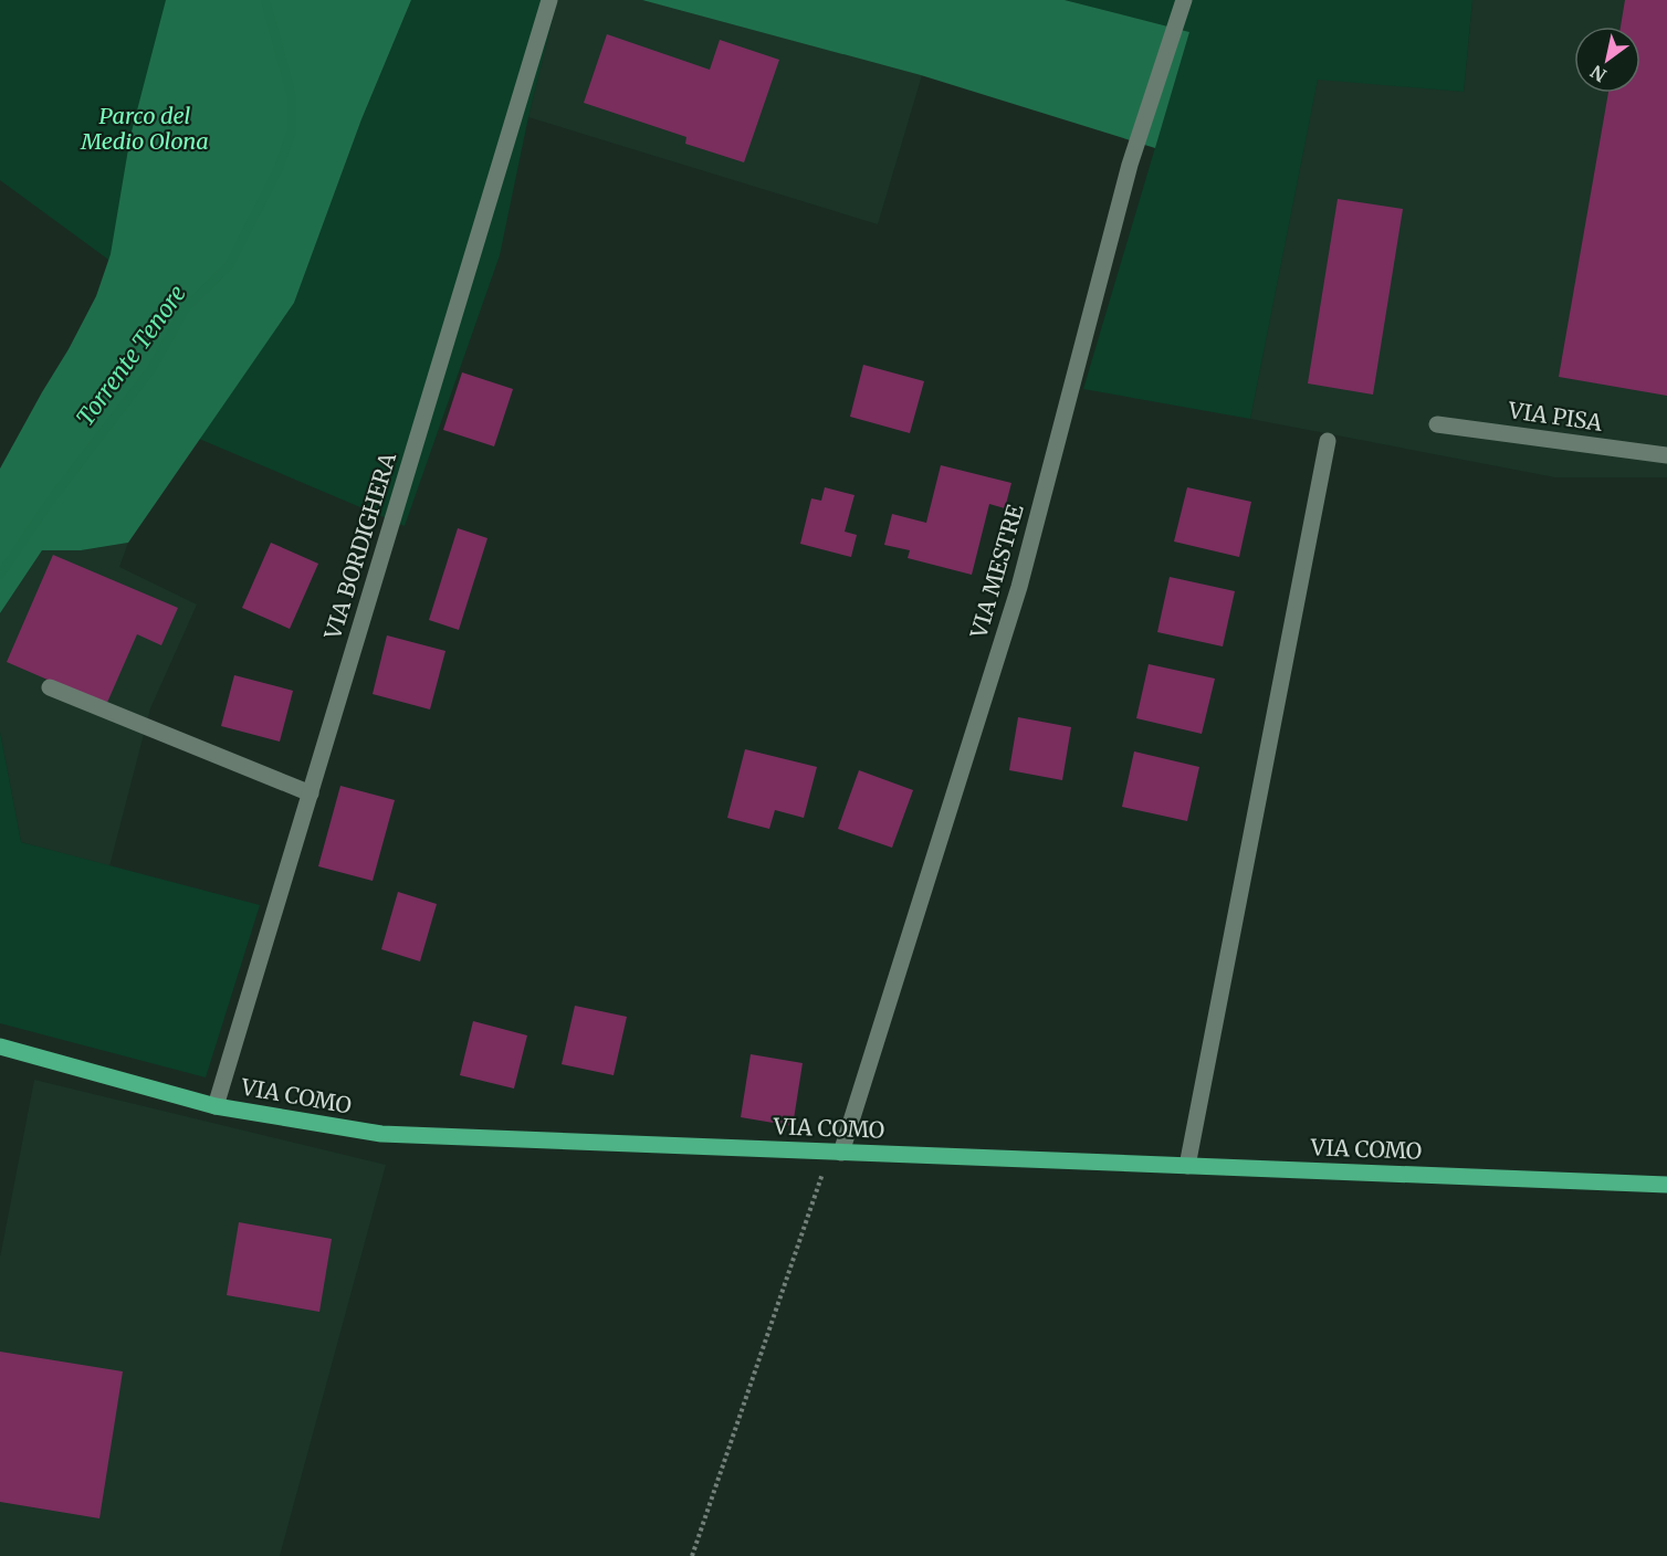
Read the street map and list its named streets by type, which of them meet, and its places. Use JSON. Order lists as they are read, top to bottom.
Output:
{
  "streets": {
    "main road": ["VIA COMO"],
    "street": ["VIA PISA", "VIA BORDIGHERA", "VIA MESTRE"]
  },
  "crossings": [
    ["VIA BORDIGHERA", "VIA COMO"],
    ["VIA MESTRE", "VIA COMO"]
  ],
  "water": ["Torrente Tenore"],
  "parks": ["Parco del Medio Olona"],
  "north": "bottom left"
}
